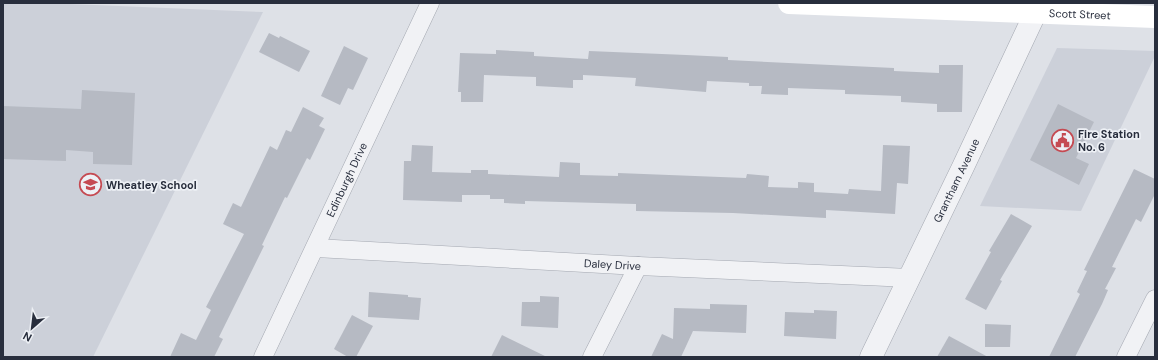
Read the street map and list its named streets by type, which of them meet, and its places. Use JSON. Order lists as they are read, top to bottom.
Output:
{
  "streets": {
    "main road": ["Scott Street"],
    "street": ["Edinburgh Drive", "Grantham Avenue", "Daley Drive"]
  },
  "crossings": [
    ["Scott Street", "Grantham Avenue"],
    ["Edinburgh Drive", "Daley Drive"],
    ["Grantham Avenue", "Daley Drive"]
  ],
  "places": {
    "public building": ["Fire Station No. 6"],
    "school or university": ["Wheatley School"]
  },
  "north": "bottom left"
}
